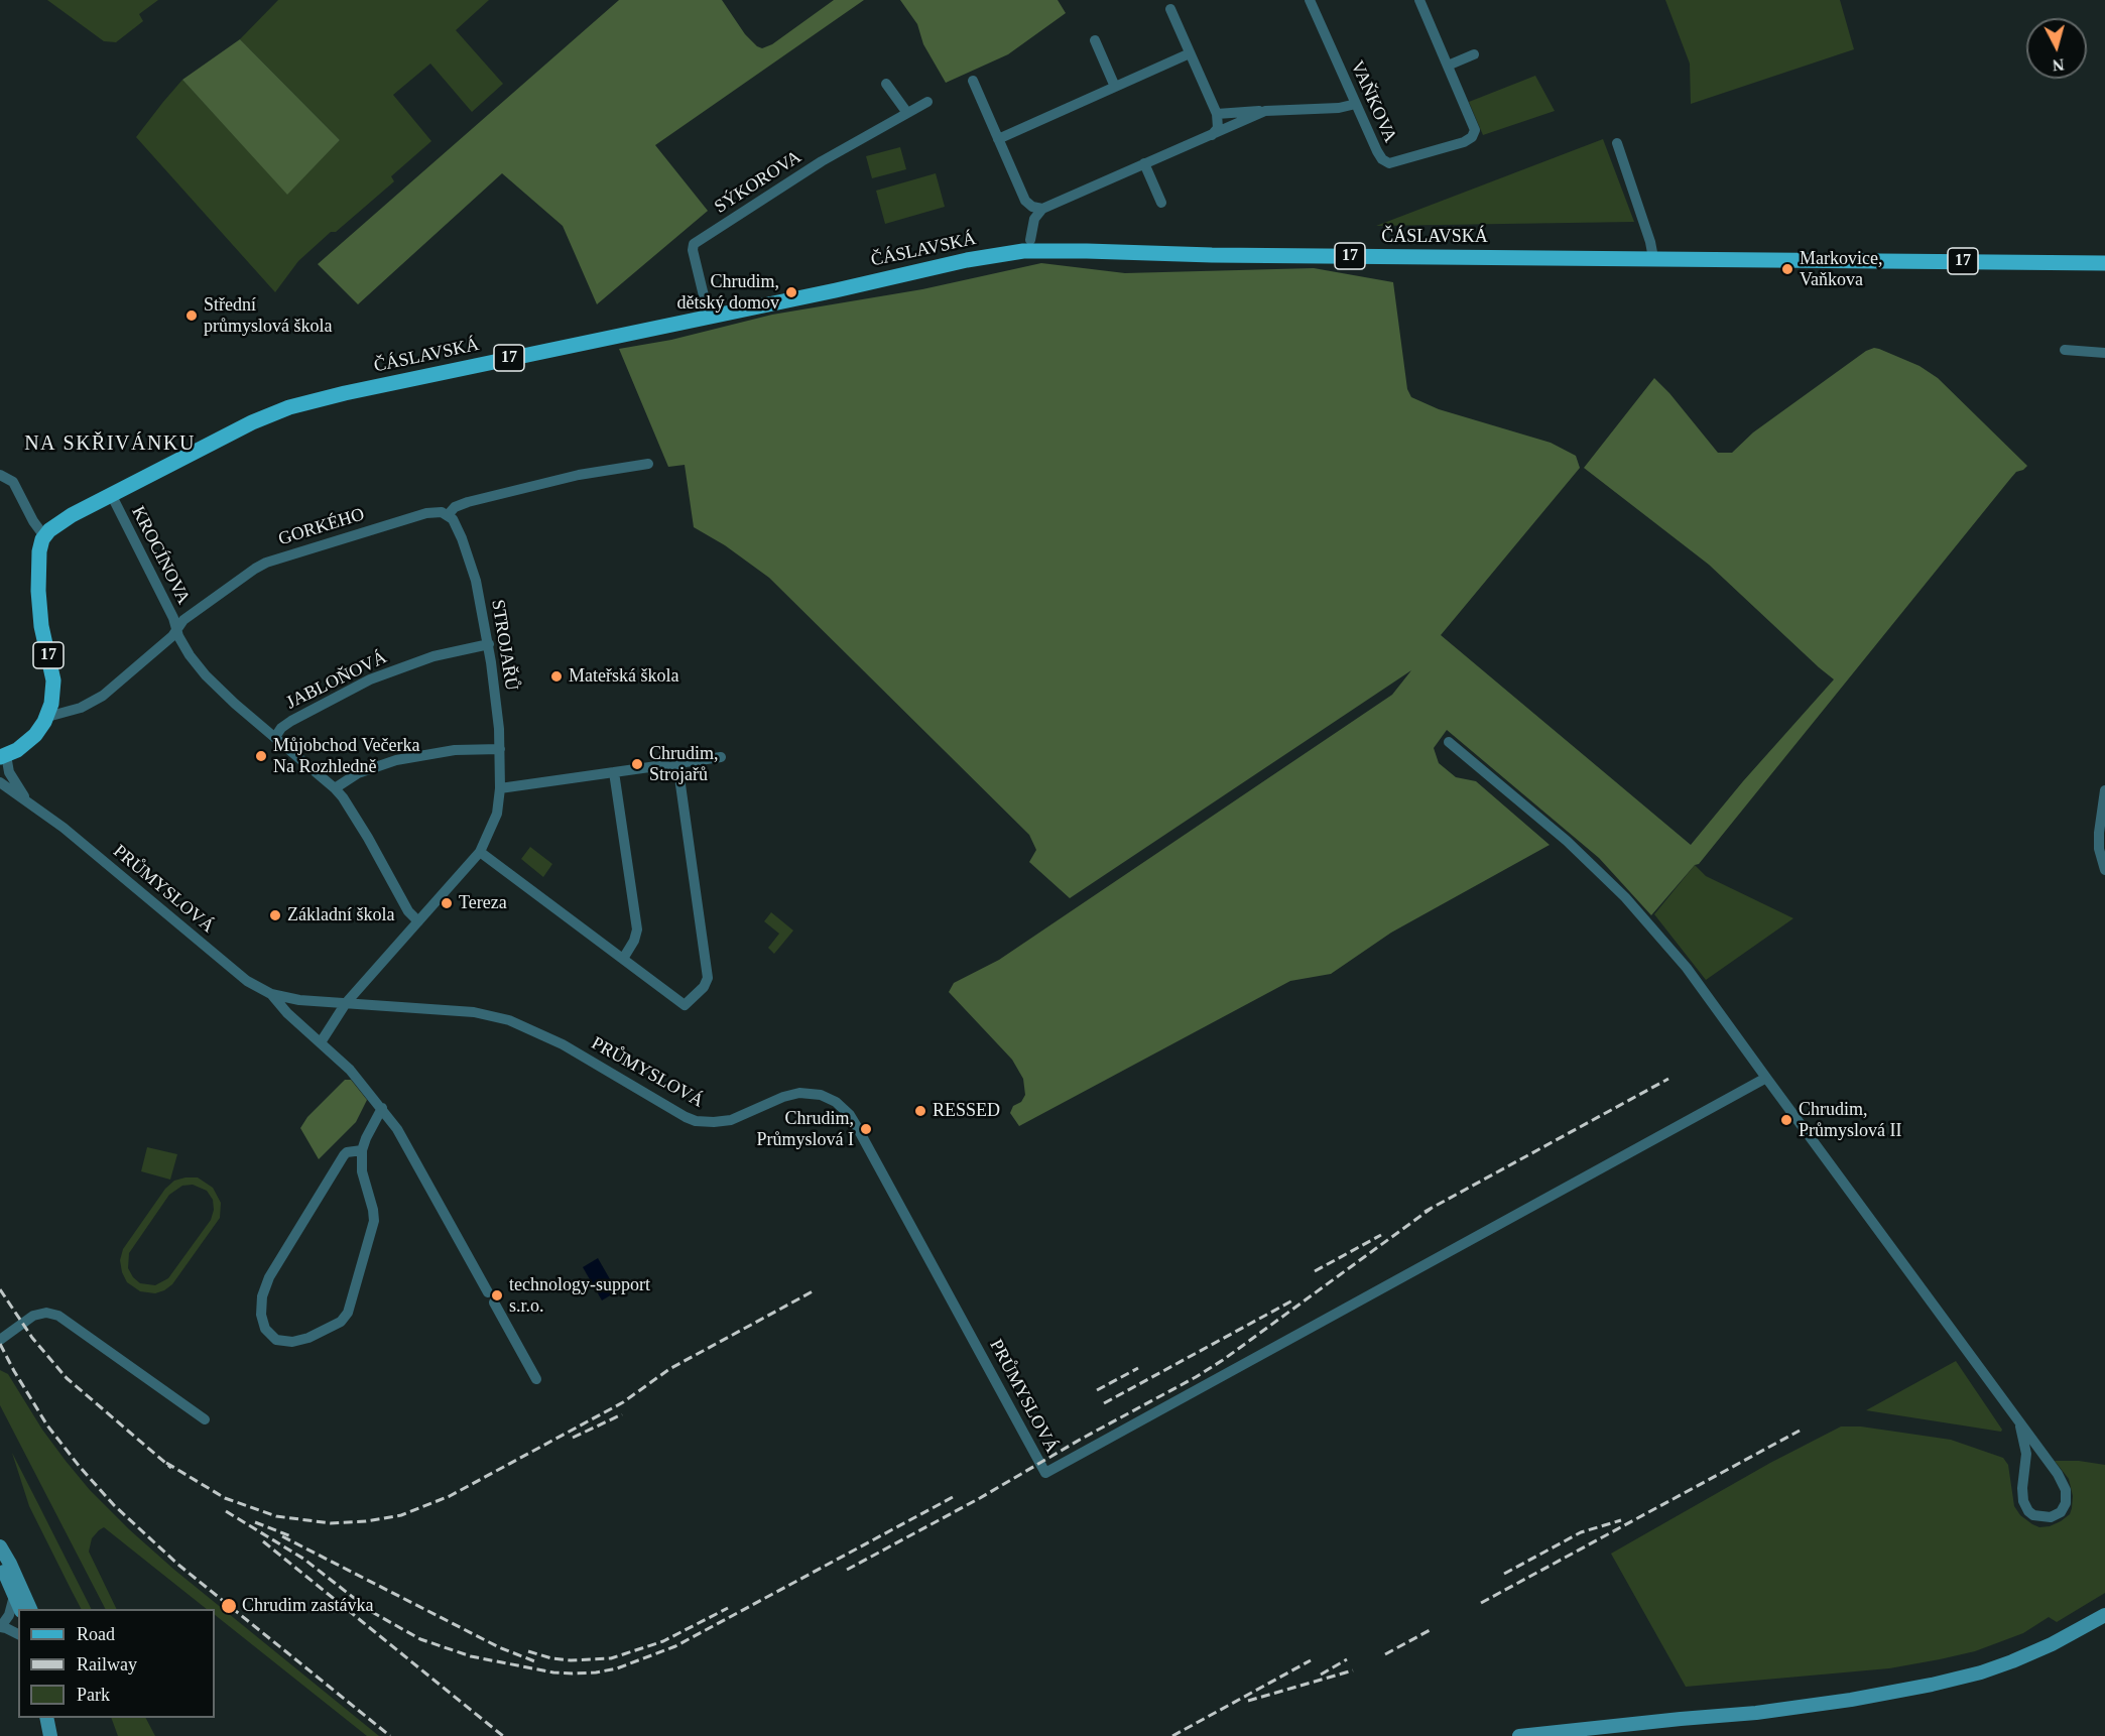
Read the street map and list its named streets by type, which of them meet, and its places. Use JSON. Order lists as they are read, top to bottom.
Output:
{
  "streets": {
    "main road": ["ČÁSLAVSKÁ", "17"],
    "street": [
      "VAŇKOVA",
      "SÝKOROVA",
      "GORKÉHO",
      "KROCÍNOVA",
      "STROJAŘŮ",
      "JABLOŇOVÁ",
      "PRŮMYSLOVÁ"
    ]
  },
  "crossings": [
    ["SÝKOROVA", "ČÁSLAVSKÁ"],
    ["ČÁSLAVSKÁ", "17"],
    ["ČÁSLAVSKÁ", "KROCÍNOVA"],
    ["17", "GORKÉHO"],
    ["17", "PRŮMYSLOVÁ"],
    ["GORKÉHO", "KROCÍNOVA"],
    ["GORKÉHO", "STROJAŘŮ"],
    ["KROCÍNOVA", "STROJAŘŮ"],
    ["KROCÍNOVA", "JABLOŇOVÁ"],
    ["STROJAŘŮ", "JABLOŇOVÁ"],
    ["STROJAŘŮ", "PRŮMYSLOVÁ"]
  ],
  "districts": ["NA SKŘIVÁNKU"],
  "places": [
    "Markovice, Vaňkova",
    "Chrudim, dětský domov",
    "Střední průmyslová škola",
    "Mateřská škola",
    "Můjobchod Večerka Na Rozhledně",
    "Chrudim, Strojařů",
    "Tereza",
    "Základní škola",
    "RESSED",
    "Chrudim, Průmyslová II",
    "Chrudim, Průmyslová I",
    "technology-support s.r.o.",
    "Chrudim zastávka"
  ],
  "legend": ["Road", "Railway", "Park"],
  "north": "bottom"
}
